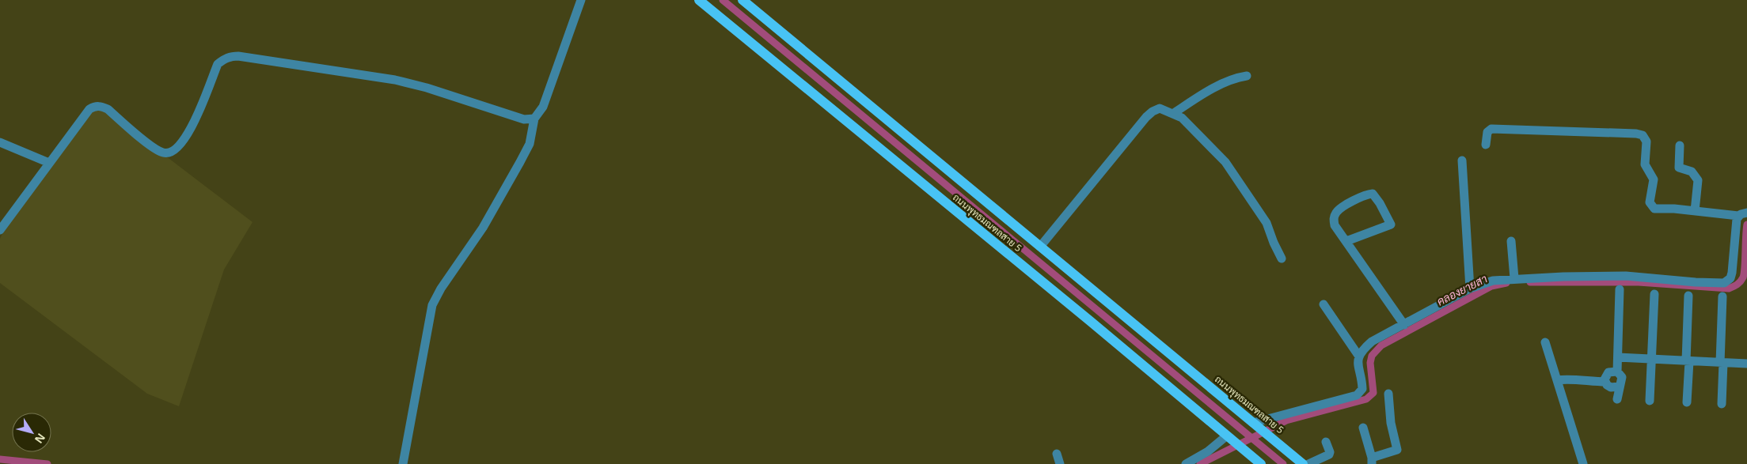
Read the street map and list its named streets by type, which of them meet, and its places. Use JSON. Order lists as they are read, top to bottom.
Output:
{
  "streets": {
    "main road": ["ถนนพุทธมณฑลสาย 5"]
  },
  "water": ["คลองยายสา"],
  "north": "bottom right"
}
